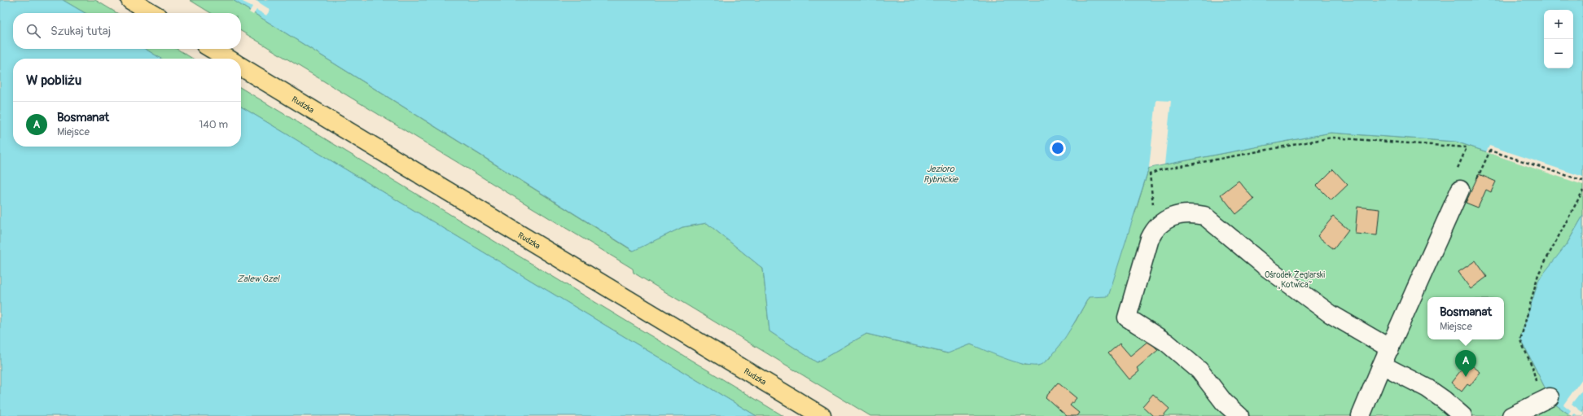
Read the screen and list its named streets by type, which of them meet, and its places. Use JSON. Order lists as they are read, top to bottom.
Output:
{
  "streets": {
    "main road": ["Rudzka"]
  },
  "water": ["Jezioro Rybnickie", "Zalew Gzel"],
  "parks": ["Ośrodek Żeglarski „Kotwica”"],
  "page": {
    "map_buttons": ["+", "−"],
    "search": "Szukaj tutaj",
    "heading": "W pobliżu",
    "list": [
      {
        "mark": "A",
        "name": "Bosmanat",
        "note": "Miejsce",
        "value": "140 m"
      }
    ],
    "popup": ["Bosmanat", "Miejsce"],
    "pins": "A"
  }
}
